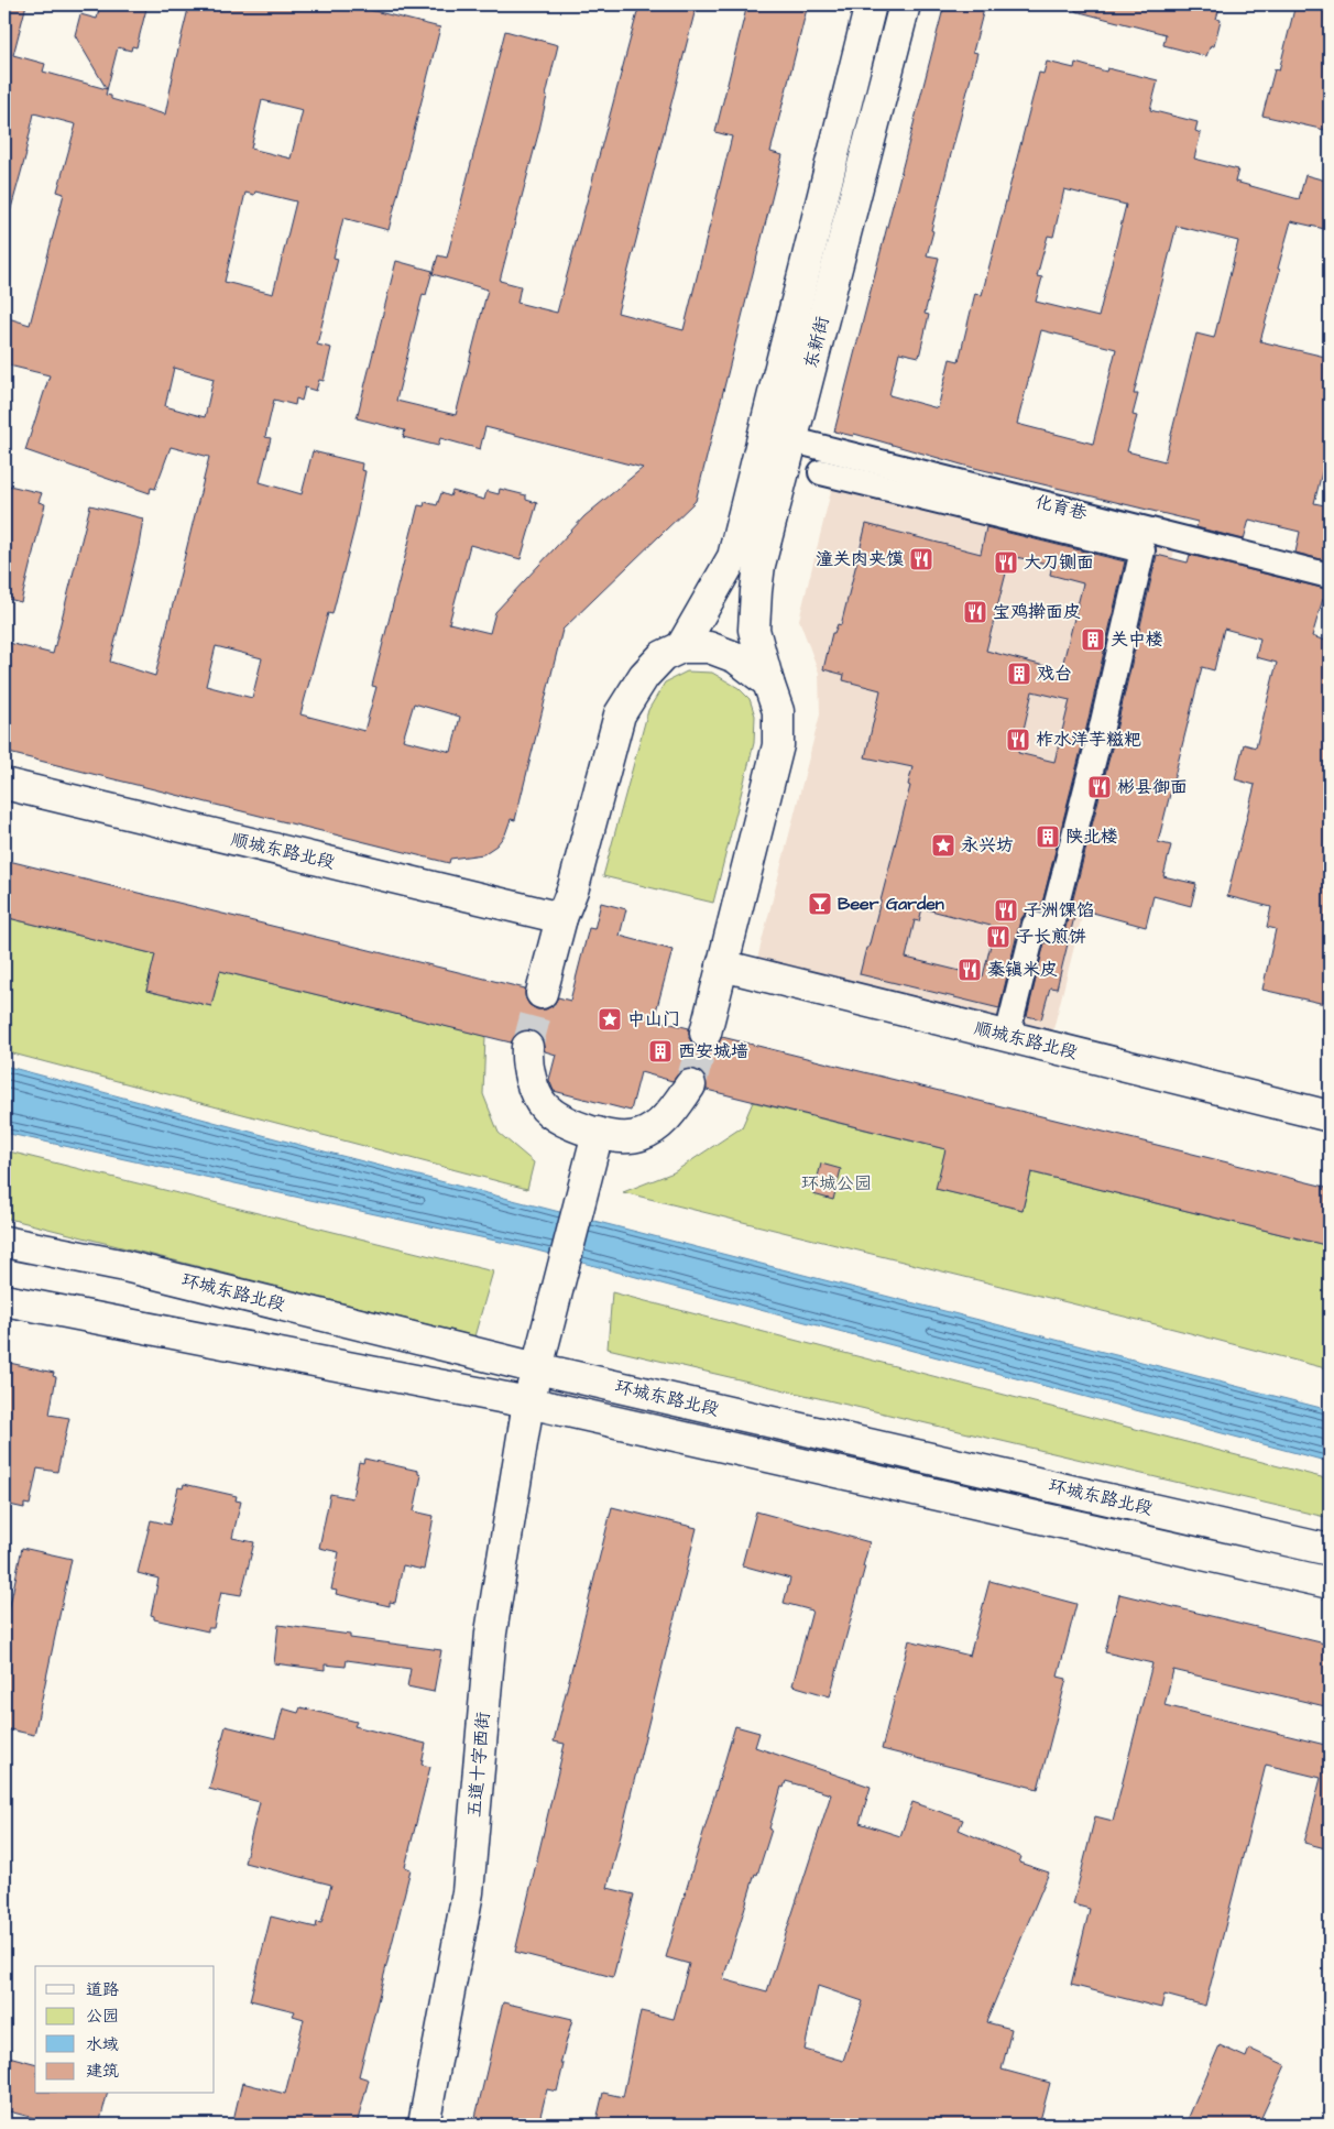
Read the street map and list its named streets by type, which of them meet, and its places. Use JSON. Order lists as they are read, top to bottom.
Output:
{
  "streets": {
    "main road": [
      "东新街",
      "顺城东路北段",
      "环城东路北段",
      "五道十字西街"
    ],
    "street": ["化育巷"]
  },
  "crossings": [
    ["东新街", "化育巷"],
    ["东新街", "顺城东路北段"],
    ["环城东路北段", "五道十字西街"]
  ],
  "parks": ["环城公园"],
  "places": {
    "restaurant": [
      "潼关肉夹馍",
      "大刀铡面",
      "宝鸡擀面皮",
      "柞水洋芋糍粑",
      "彬县御面",
      "子洲馃馅",
      "子长煎饼",
      "秦镇米皮"
    ],
    "building": [
      "关中楼",
      "戏台",
      "陕北楼",
      "西安城墙"
    ],
    "place": ["永兴坊", "中山门"],
    "bar": ["Beer Garden"]
  },
  "legend": [
    "道路",
    "公园",
    "水域",
    "建筑"
  ]
}
